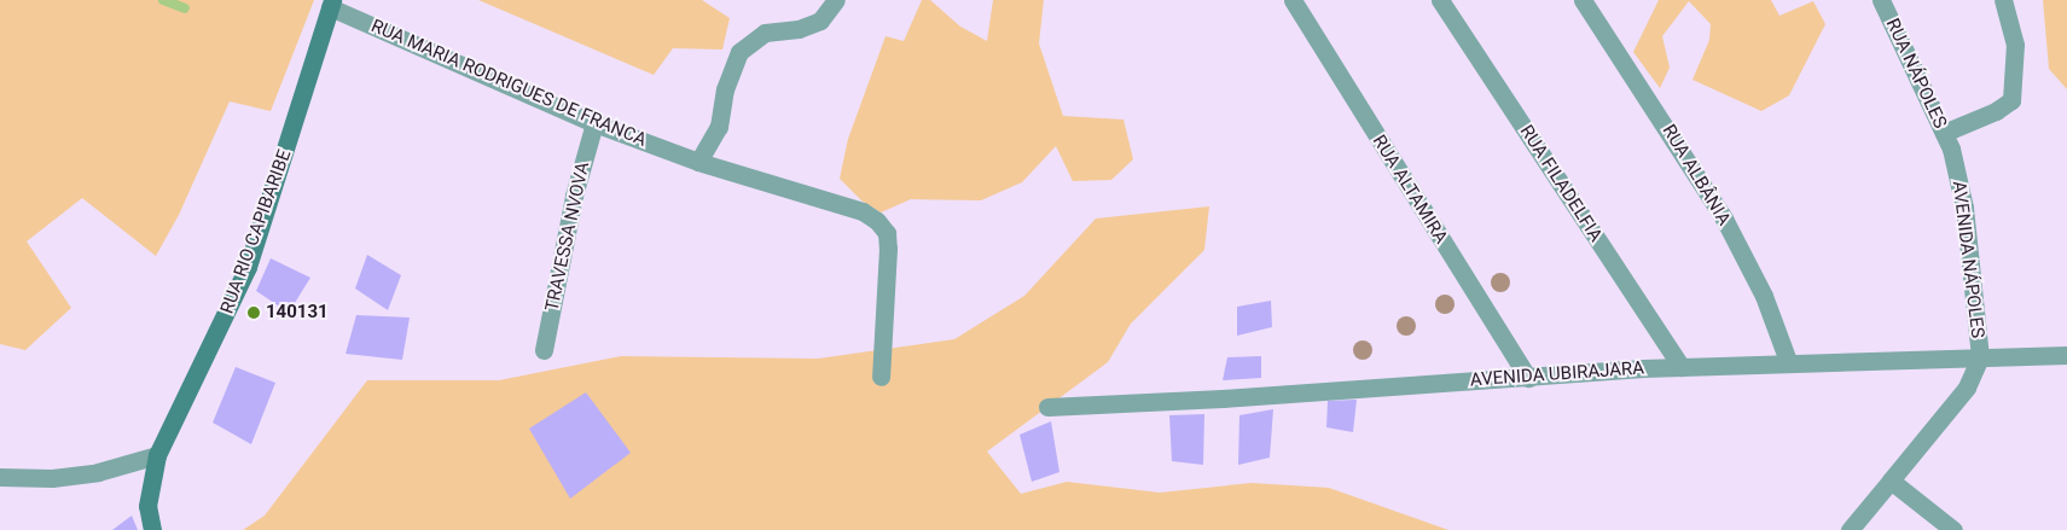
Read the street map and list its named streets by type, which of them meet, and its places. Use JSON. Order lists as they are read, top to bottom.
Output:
{
  "streets": {
    "street": [
      "RUA NÁPOLES",
      "RUA MARIA RODRIGUES DE FRANCA",
      "RUA ALBÂNIA",
      "RUA FILADELFIA",
      "RUA ALTAMIRA",
      "RUA RIO CAPIBARIBE",
      "TRAVESSA NVOVA",
      "AVENIDA NÁPOLES",
      "AVENIDA UBIRAJARA"
    ]
  },
  "crossings": [
    ["RUA NÁPOLES", "AVENIDA NÁPOLES"],
    ["RUA MARIA RODRIGUES DE FRANCA", "RUA RIO CAPIBARIBE"],
    ["RUA MARIA RODRIGUES DE FRANCA", "TRAVESSA NVOVA"],
    ["RUA ALBÂNIA", "AVENIDA UBIRAJARA"],
    ["RUA FILADELFIA", "AVENIDA UBIRAJARA"],
    ["RUA ALTAMIRA", "AVENIDA UBIRAJARA"],
    ["AVENIDA NÁPOLES", "AVENIDA UBIRAJARA"]
  ],
  "places": ["140131"]
}
